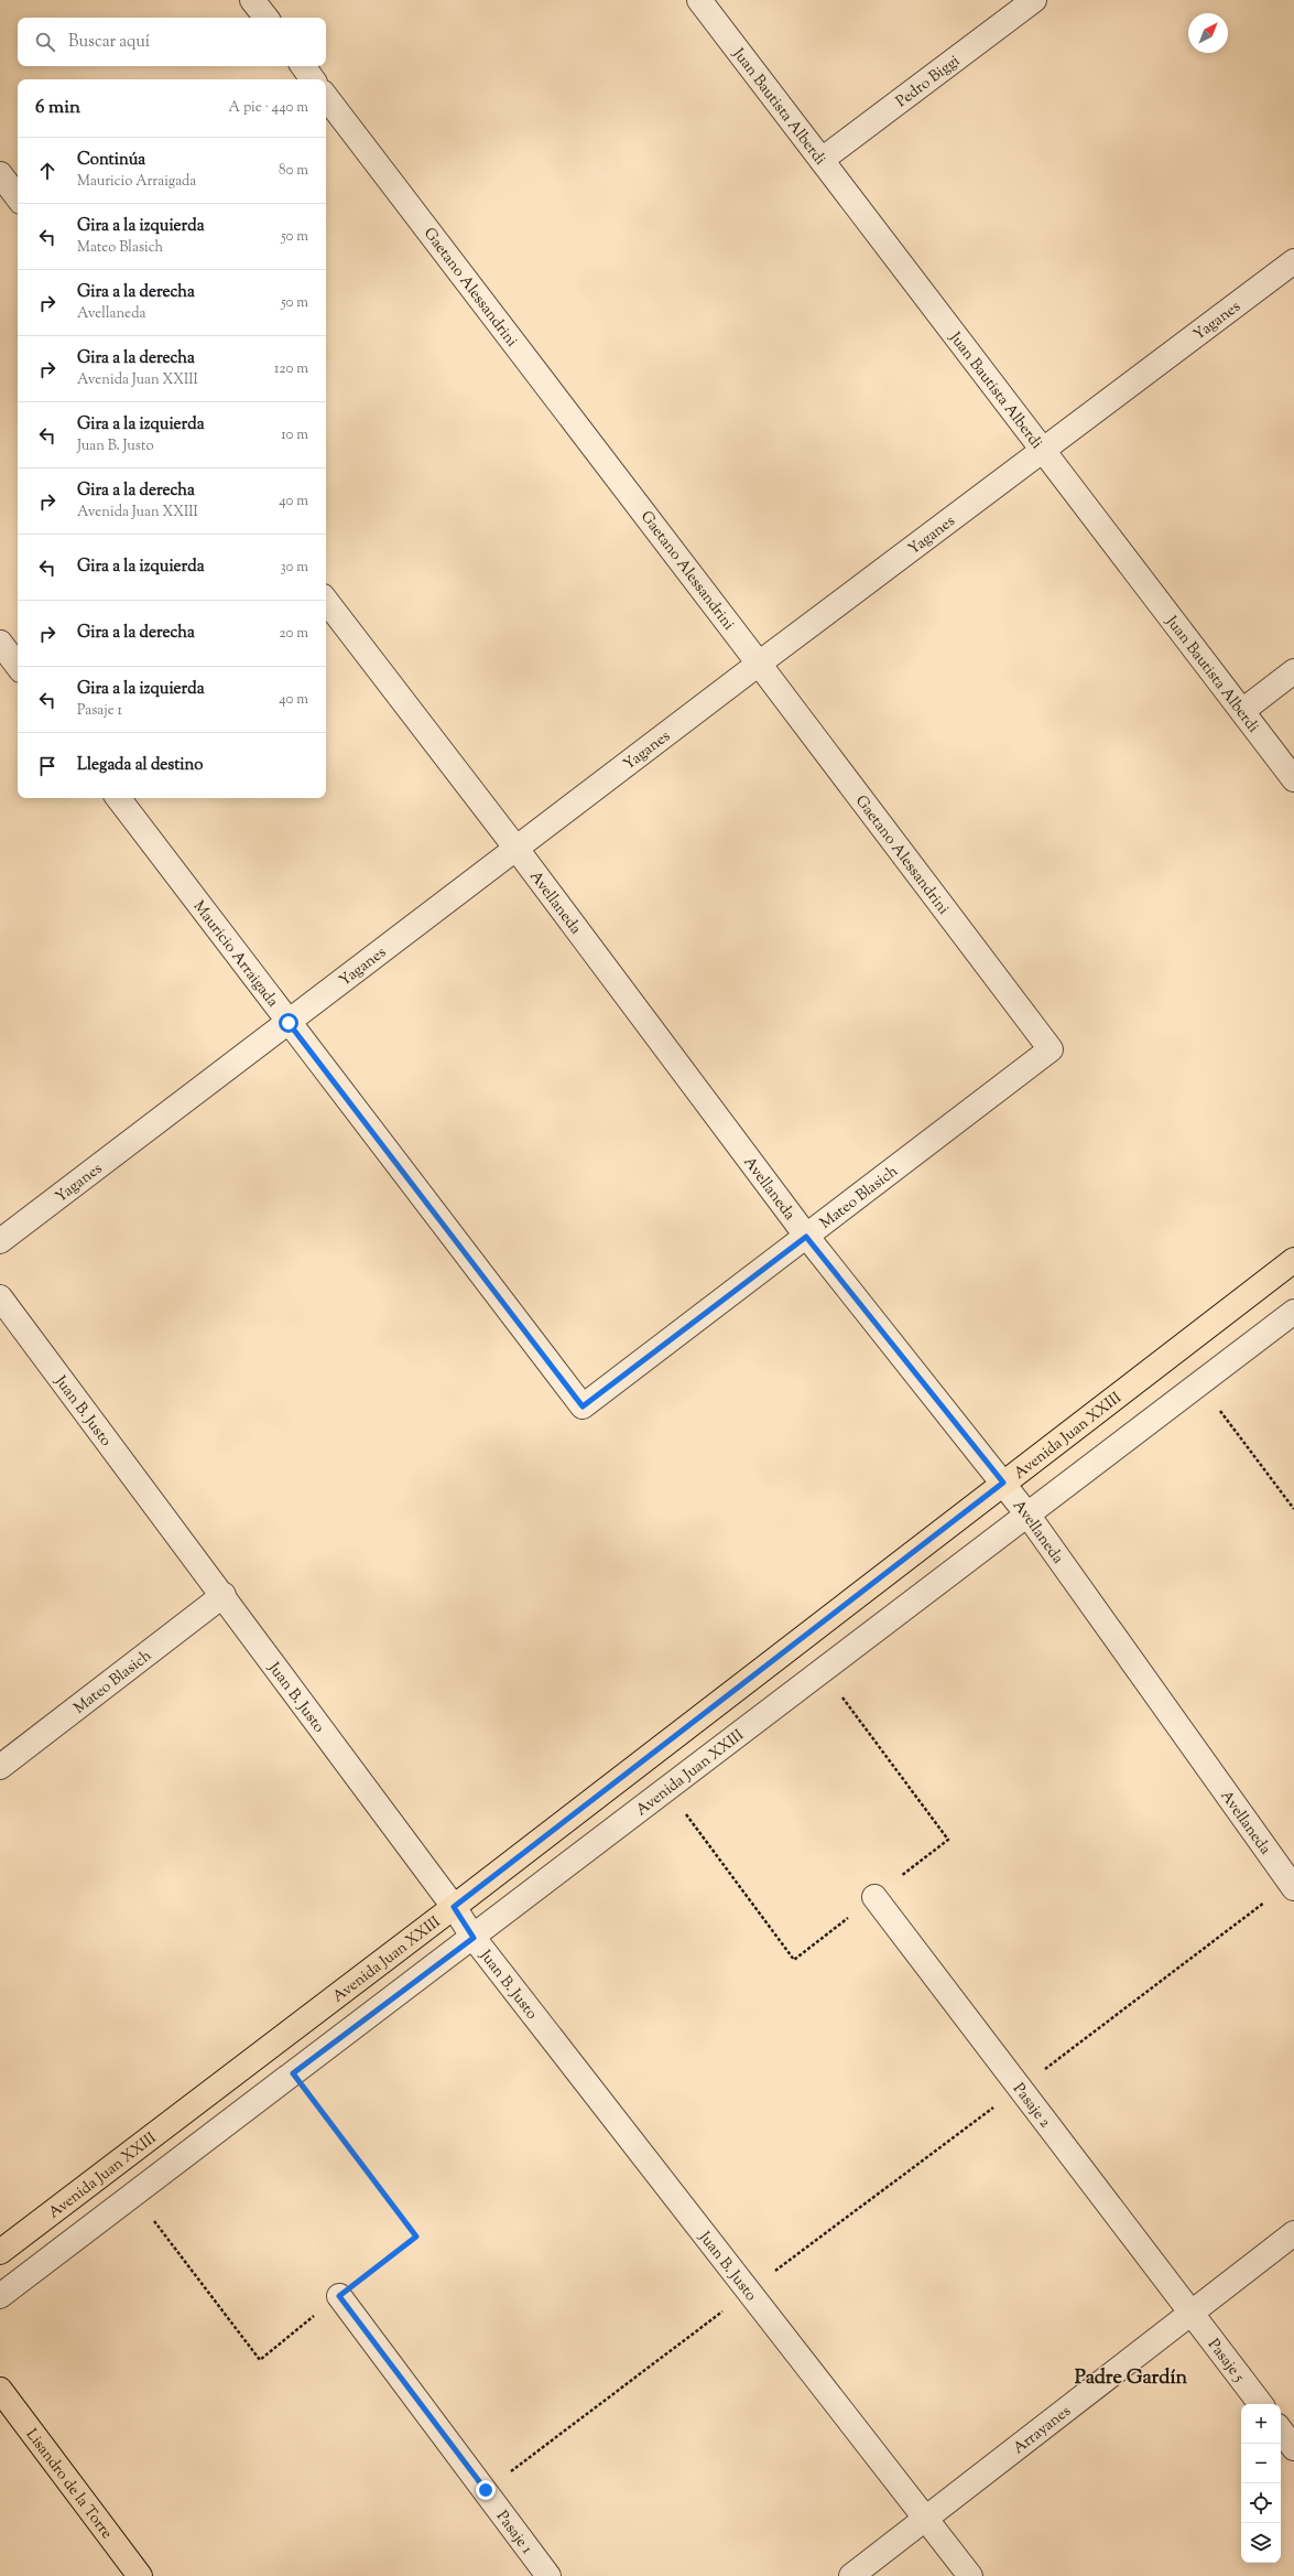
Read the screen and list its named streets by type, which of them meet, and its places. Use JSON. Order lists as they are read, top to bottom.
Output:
{
  "streets": {
    "main road": ["Avenida Juan XXIII", "Lisandro de la Torre"],
    "street": [
      "Pedro Biggi",
      "Juan Bautista Alberdi",
      "Gaetano Alessandrini",
      "Yaganes",
      "Avellaneda",
      "Mauricio Arraigada",
      "Mateo Blasich",
      "Juan B. Justo",
      "Pasaje 2",
      "Pasaje 5",
      "Arrayanes",
      "Pasaje 1"
    ]
  },
  "crossings": [
    ["Pedro Biggi", "Juan Bautista Alberdi"],
    ["Juan Bautista Alberdi", "Yaganes"],
    ["Gaetano Alessandrini", "Yaganes"],
    ["Gaetano Alessandrini", "Mateo Blasich"],
    ["Yaganes", "Avellaneda"],
    ["Yaganes", "Mauricio Arraigada"],
    ["Avellaneda", "Mateo Blasich"],
    ["Avellaneda", "Avenida Juan XXIII"],
    ["Mauricio Arraigada", "Mateo Blasich"],
    ["Mateo Blasich", "Juan B. Justo"],
    ["Juan B. Justo", "Avenida Juan XXIII"],
    ["Juan B. Justo", "Arrayanes"],
    ["Pasaje 2", "Pasaje 5"],
    ["Pasaje 2", "Arrayanes"],
    ["Pasaje 5", "Arrayanes"]
  ],
  "districts": ["Padre Gardín"],
  "north": "top right",
  "page": {
    "search": "Buscar aquí",
    "heading": ["6 min", "A pie · 440 m"],
    "list": [
      ["Continúa", "Mauricio Arraigada", "80 m"],
      ["Gira a la izquierda", "Mateo Blasich", "50 m"],
      ["Gira a la derecha", "Avellaneda", "50 m"],
      ["Gira a la derecha", "Avenida Juan XXIII", "120 m"],
      ["Gira a la izquierda", "Juan B. Justo", "10 m"],
      ["Gira a la derecha", "Avenida Juan XXIII", "40 m"],
      ["Gira a la izquierda", "30 m"],
      ["Gira a la derecha", "20 m"],
      ["Gira a la izquierda", "Pasaje 1", "40 m"],
      "Llegada al destino"
    ],
    "map_buttons": ["+", "−"]
  }
}
